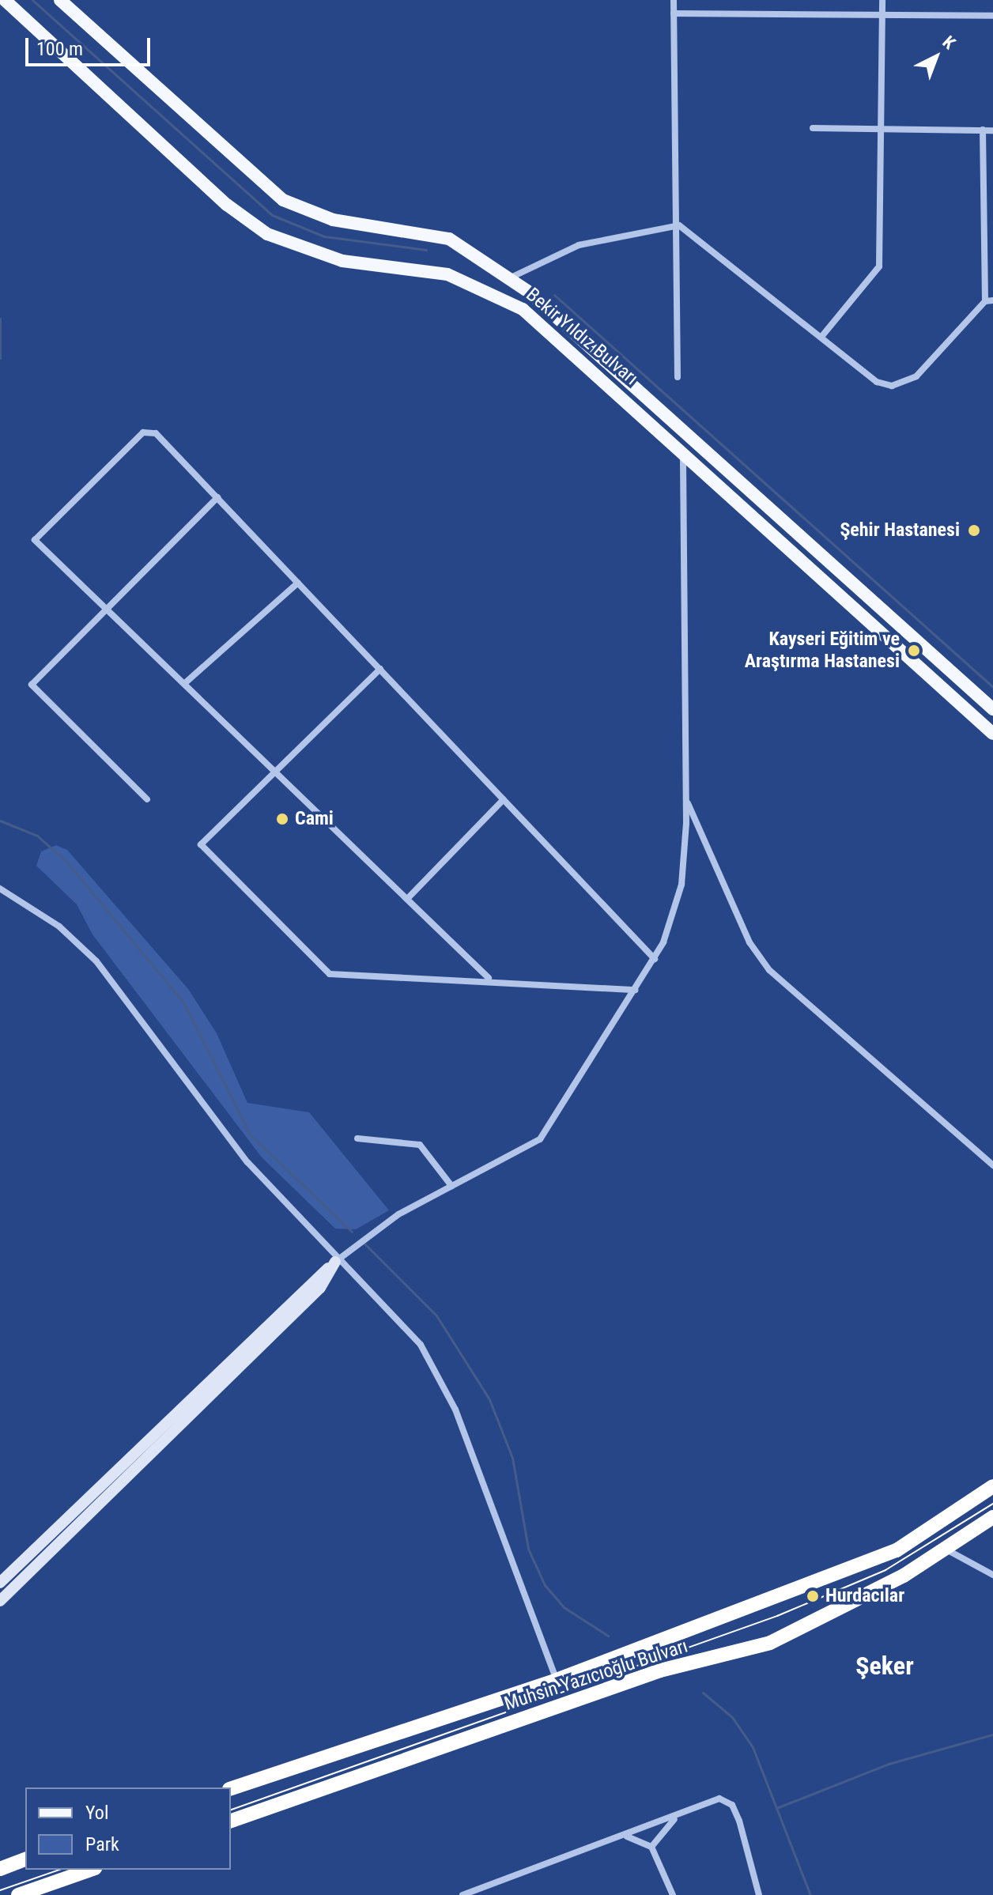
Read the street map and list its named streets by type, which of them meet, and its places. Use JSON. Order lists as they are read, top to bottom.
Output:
{
  "streets": {
    "highway": ["Muhsin Yazıcıoğlu Bulvarı"],
    "main road": ["Bekir Yıldız Bulvarı"]
  },
  "districts": ["Şeker"],
  "places": [
    "Şehir Hastanesi",
    "Kayseri Eğitim ve Araştırma Hastanesi",
    "Cami",
    "Hurdacılar"
  ],
  "legend": ["Yol", "Park"],
  "scale_bar": "100 m",
  "north": "top right"
}
